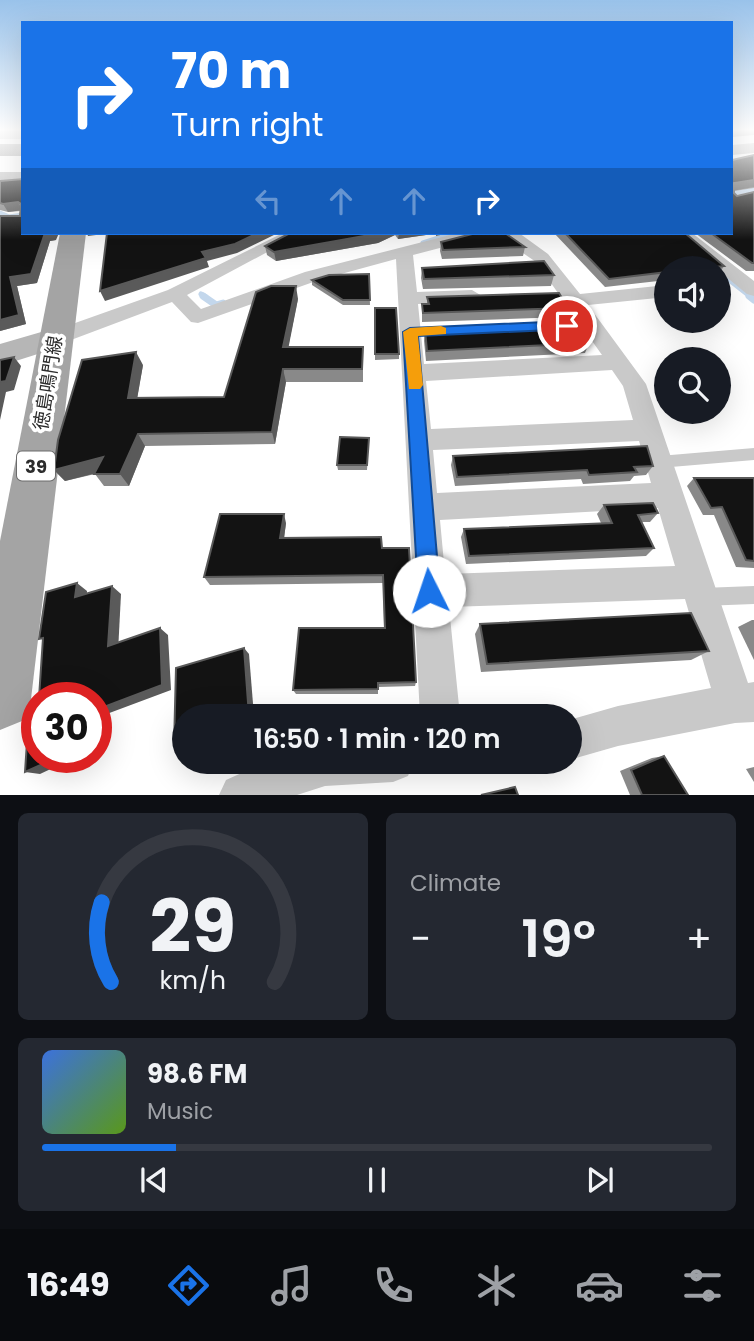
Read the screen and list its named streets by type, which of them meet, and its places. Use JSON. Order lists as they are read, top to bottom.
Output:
{
  "streets": {
    "main road": ["徳島鳴門線", "39"]
  },
  "page": {
    "turn": ["70 m", "Turn right"],
    "limit": "30",
    "trip": "16:50 · 1 min · 120 m",
    "tile": "Climate",
    "heat": ["−", "19°", "+"],
    "song": ["98.6 FM", "Music"],
    "tabs": "16:49",
    "gauge": ["29", "km/h"]
  }
}
